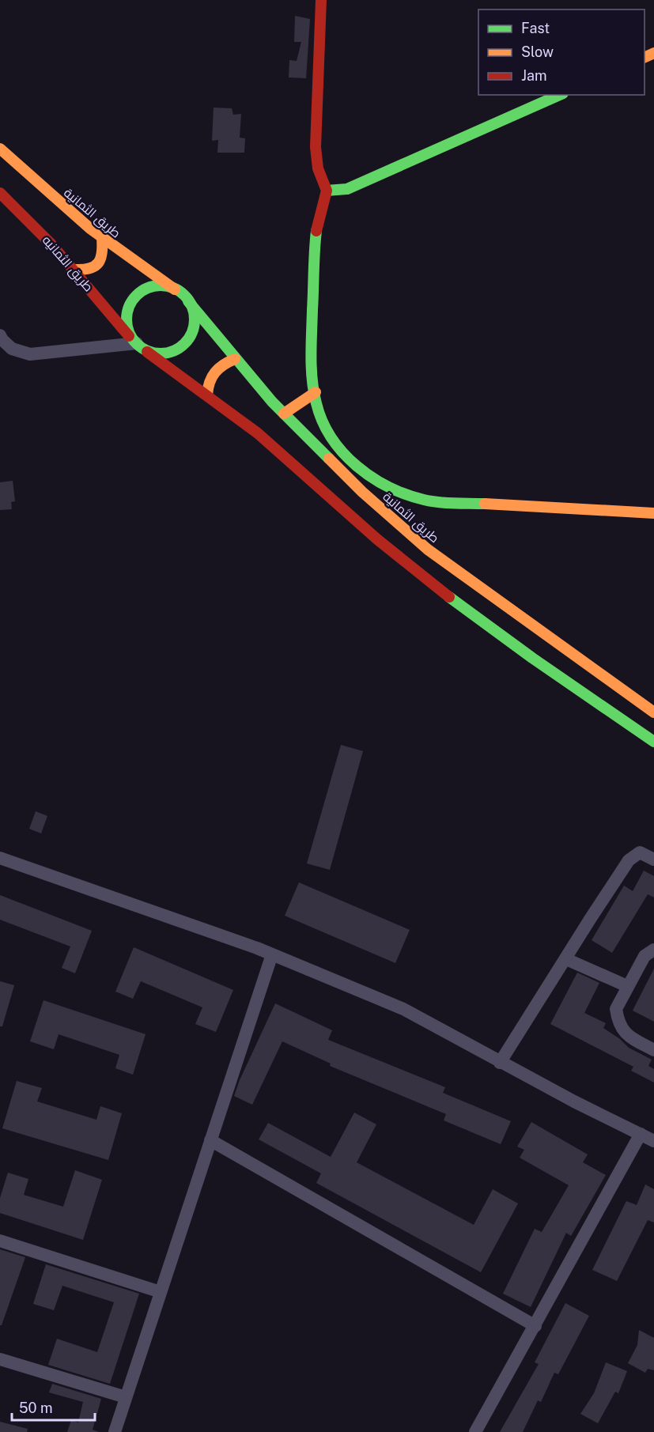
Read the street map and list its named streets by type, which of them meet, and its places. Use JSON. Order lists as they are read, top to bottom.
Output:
{
  "streets": {
    "street": ["طريق الثمانية", "طريق الثمانيه"]
  },
  "crossings": [
    ["طريق الثمانية", "طريق الثمانيه"]
  ],
  "legend": ["Fast", "Slow", "Jam"],
  "scale_bar": "50 m"
}
